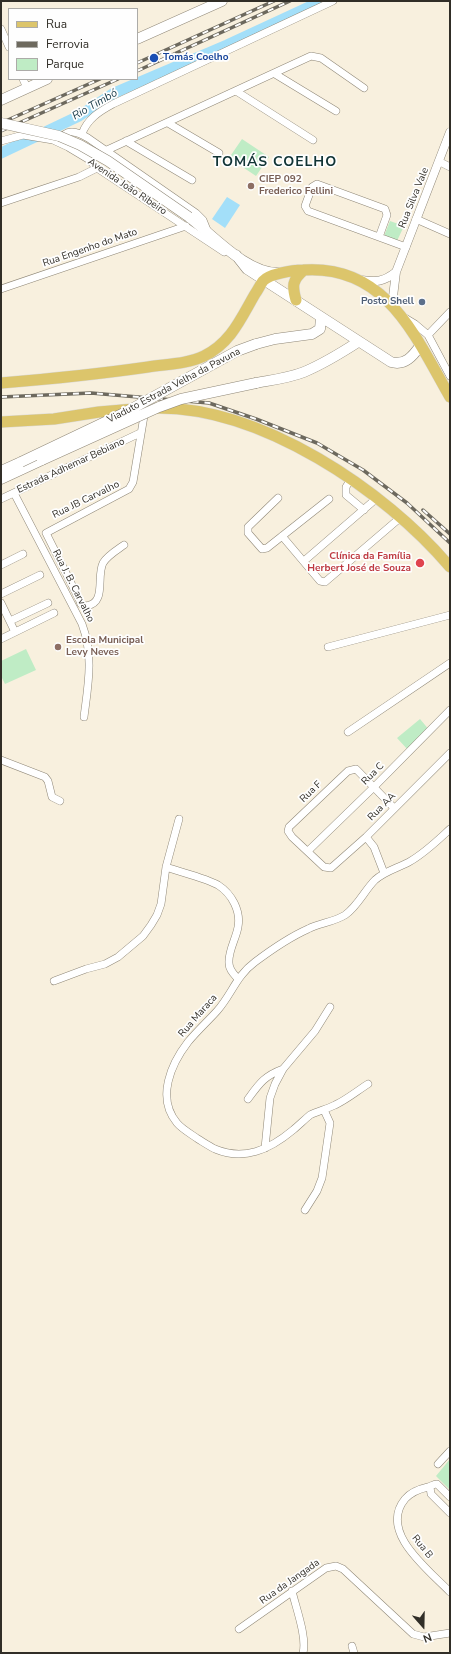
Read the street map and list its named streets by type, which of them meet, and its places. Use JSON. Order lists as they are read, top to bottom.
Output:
{
  "streets": {
    "main road": ["Avenida João Ribeiro", "Viaduto Estrada Velha da Pavuna", "Estrada Adhemar Bebiano"],
    "street": [
      "Rua Silva Vale",
      "Rua Engenho do Mato",
      "Rua JB Carvalho",
      "Rua J. B. Carvalho",
      "Rua C",
      "Rua F",
      "Rua AA",
      "Rua Maraca",
      "Rua B",
      "Rua da Jangada"
    ]
  },
  "crossings": [
    ["Avenida João Ribeiro", "Rua Engenho do Mato"],
    ["Avenida João Ribeiro", "Viaduto Estrada Velha da Pavuna"],
    ["Viaduto Estrada Velha da Pavuna", "Estrada Adhemar Bebiano"],
    ["Estrada Adhemar Bebiano", "Rua JB Carvalho"],
    ["Estrada Adhemar Bebiano", "Rua J. B. Carvalho"],
    ["Rua C", "Rua F"],
    ["Rua C", "Rua AA"],
    ["Rua F", "Rua AA"]
  ],
  "districts": ["TOMÁS COELHO"],
  "water": ["Rio Timbó"],
  "places": [
    "Tomás Coelho",
    "CIEP 092 Frederico Fellini",
    "Posto Shell",
    "Clínica da Família Herbert José de Souza",
    "Escola Municipal Levy Neves"
  ],
  "legend": ["Rua", "Ferrovia", "Parque"],
  "north": "bottom"
}
